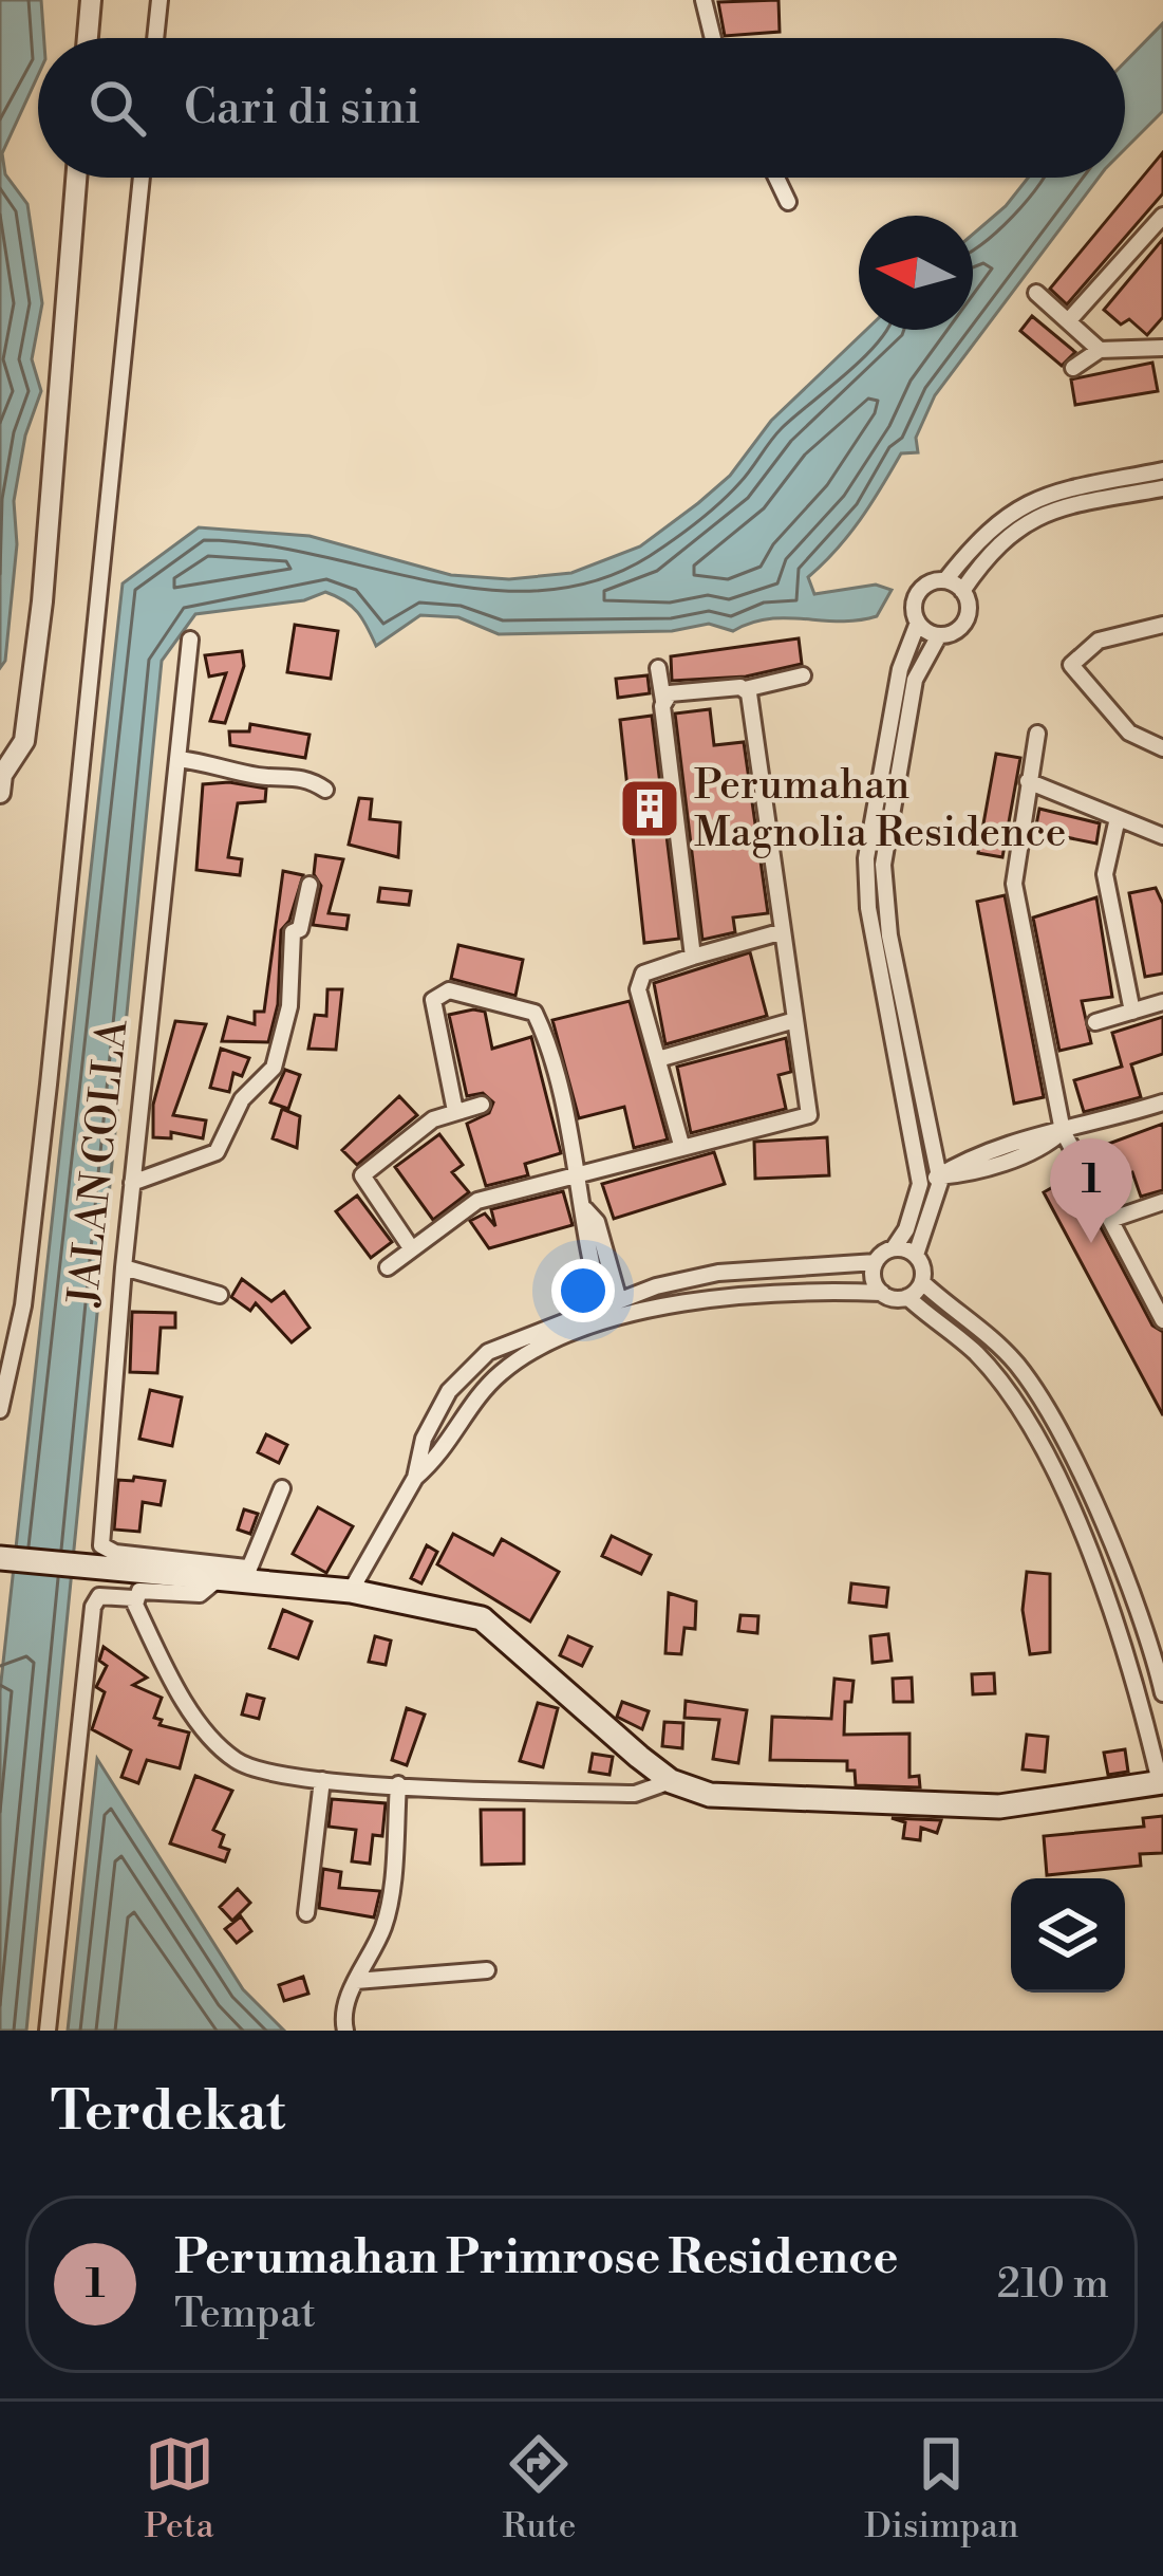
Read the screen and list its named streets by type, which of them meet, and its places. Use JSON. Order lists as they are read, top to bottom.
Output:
{
  "streets": {
    "street": ["JALAN COLLA"]
  },
  "places": {
    "building": ["Perumahan Magnolia Residence"]
  },
  "north": "left",
  "page": {
    "search": "Cari di sini",
    "pins": "1",
    "heading": "Terdekat",
    "list": [
      {
        "mark": "1",
        "name": "Perumahan Primrose Residence",
        "note": "Tempat",
        "value": "210 m"
      }
    ],
    "nav": ["Peta", "Rute", "Disimpan"]
  }
}
